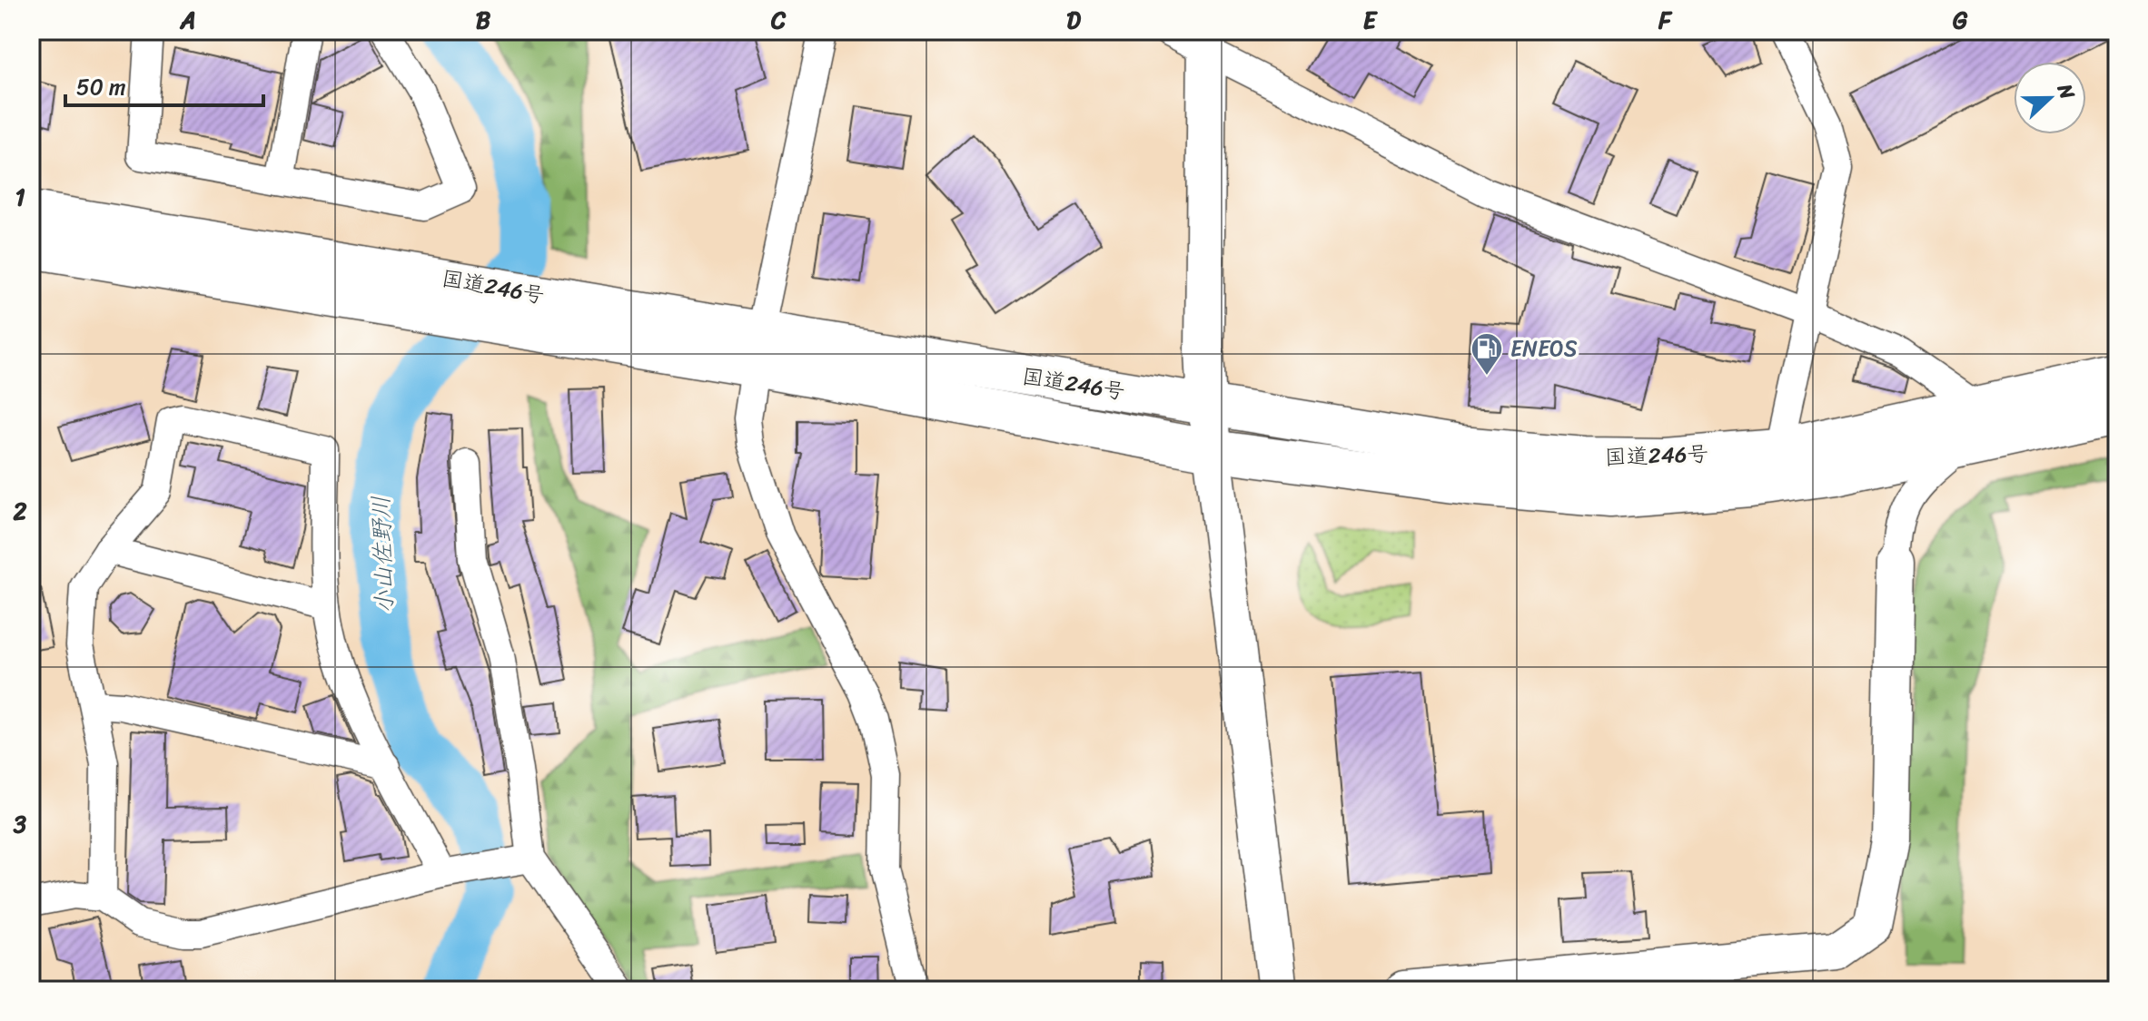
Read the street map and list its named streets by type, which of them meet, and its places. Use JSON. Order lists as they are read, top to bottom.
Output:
{
  "streets": {
    "highway": ["国道246号"]
  },
  "water": ["小山佐野川"],
  "places": {
    "fuel station": ["ENEOS"]
  },
  "scale_bar": "50 m",
  "north": "right",
  "grid": {
    "columns": [
      "A",
      "B",
      "C",
      "D",
      "E",
      "F",
      "G"
    ],
    "rows": ["1", "2", "3"]
  }
}
